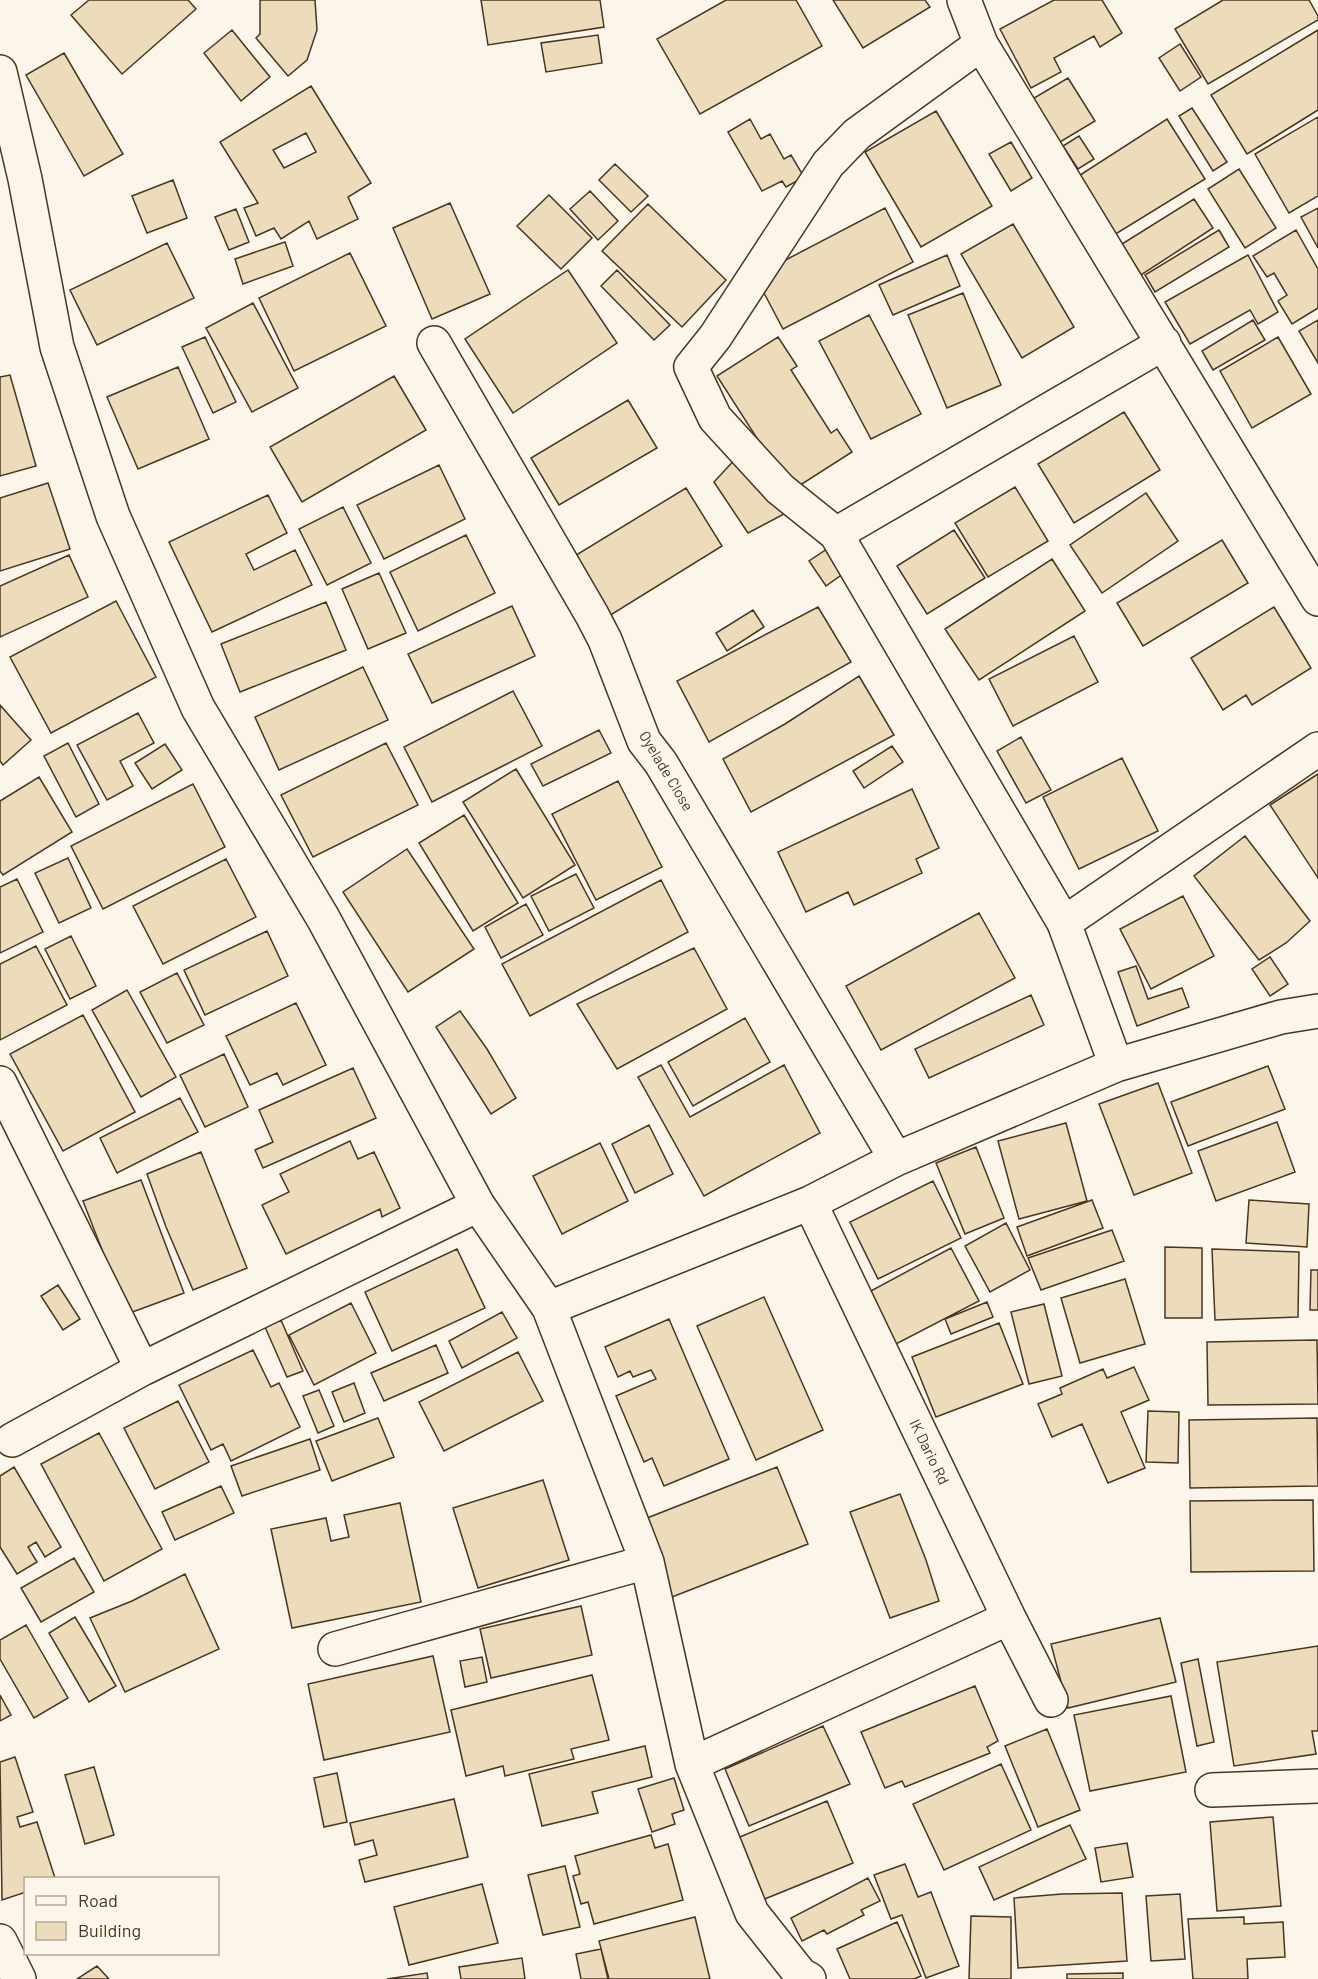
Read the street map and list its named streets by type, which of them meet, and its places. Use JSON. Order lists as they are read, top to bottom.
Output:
{
  "streets": {
    "street": ["Oyelade Close", "IK Dario Rd"]
  },
  "legend": ["Road", "Building"]
}
